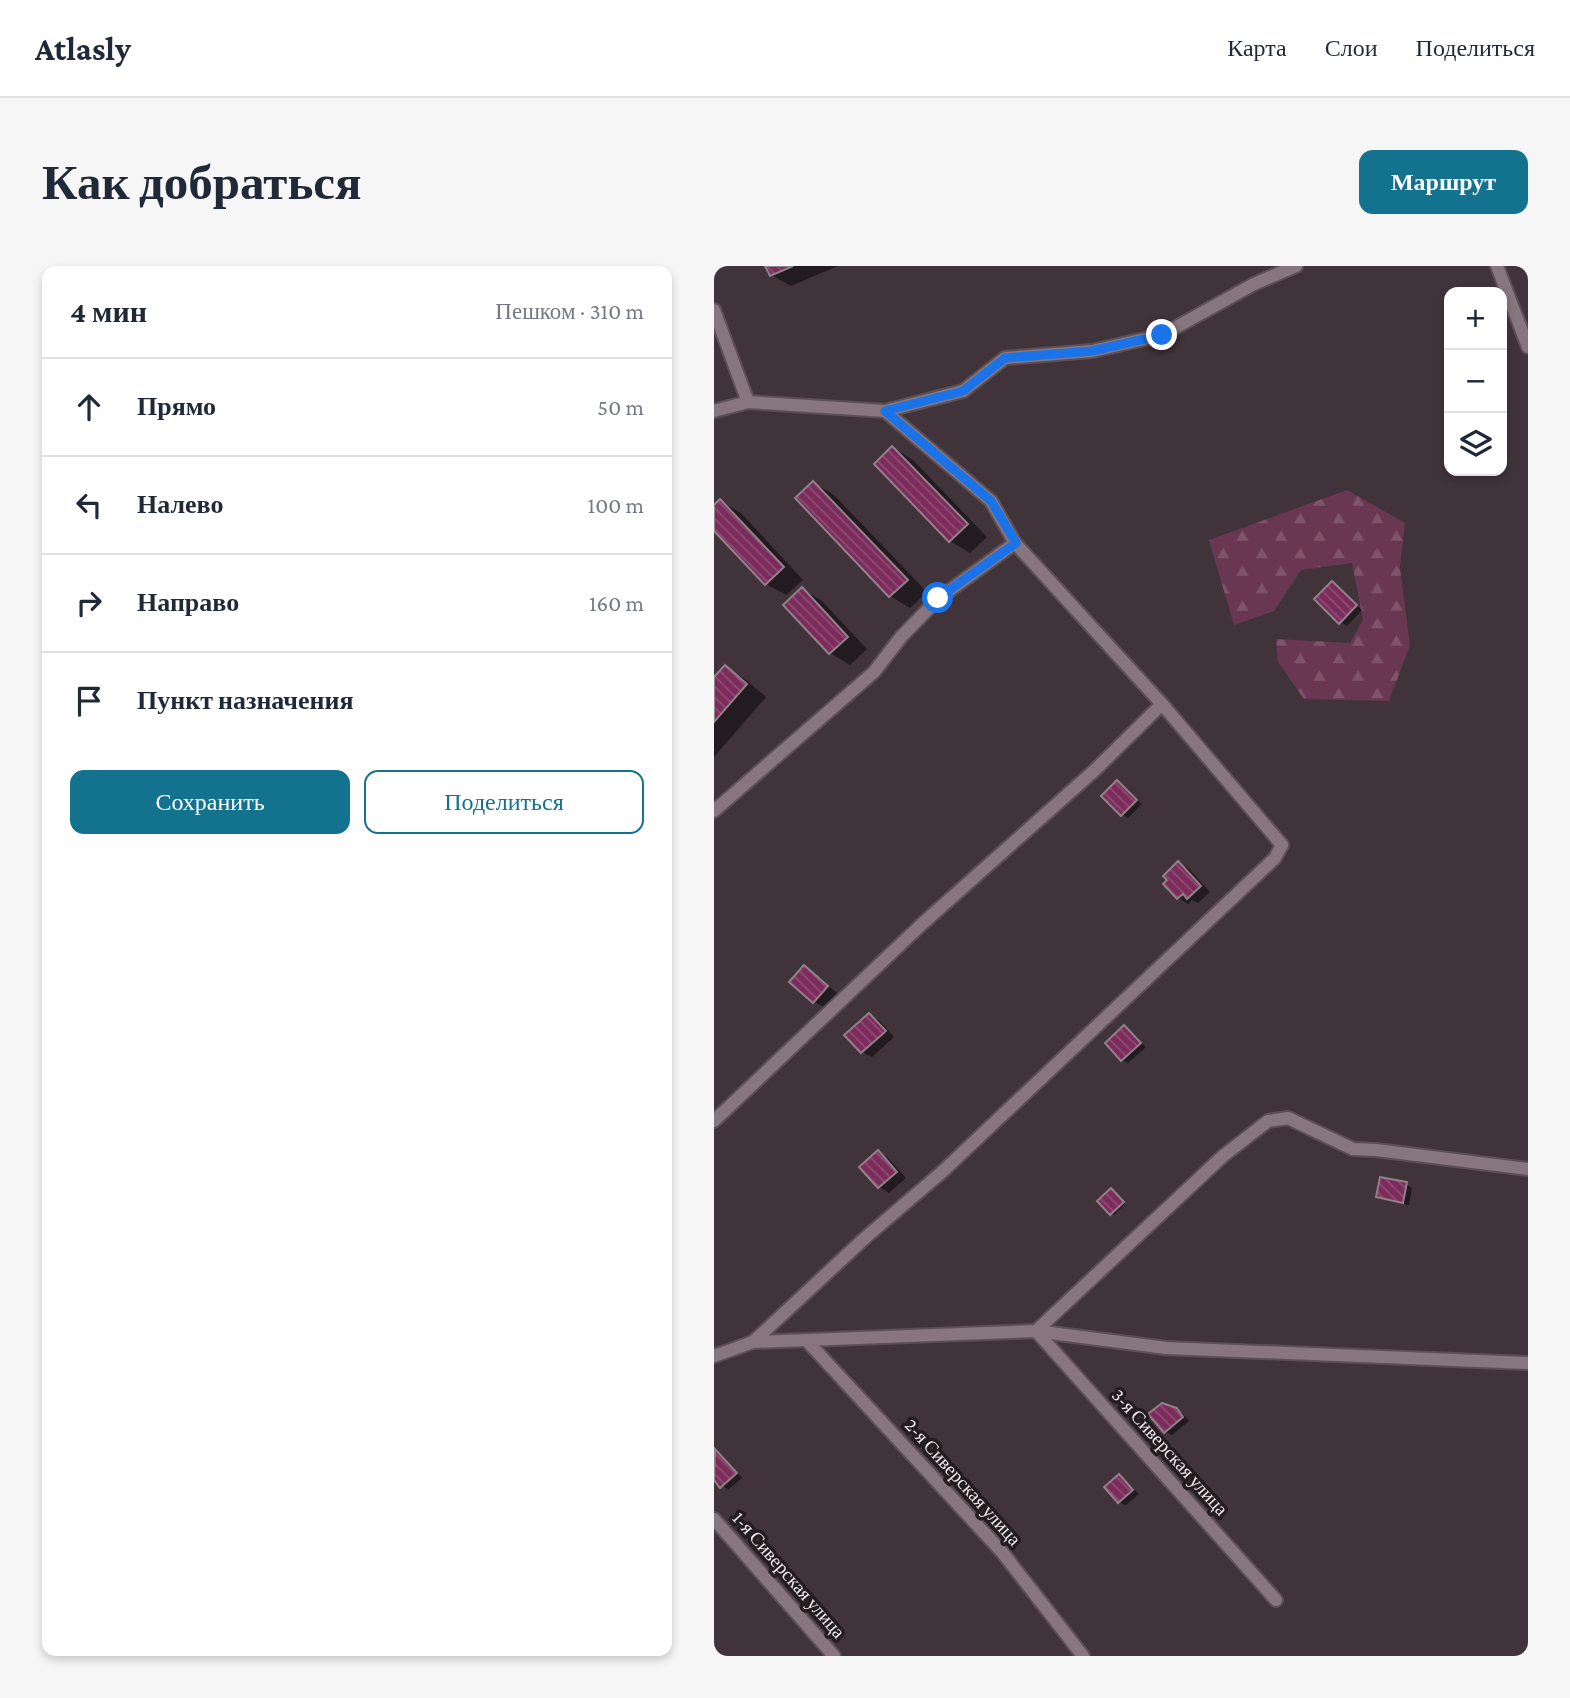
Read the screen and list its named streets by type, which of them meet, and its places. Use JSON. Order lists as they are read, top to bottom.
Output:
{
  "streets": {
    "street": ["3-я Сиверская улица", "2-я Сиверская улица", "1-я Сиверская улица"]
  },
  "page": {
    "header": "Atlasly",
    "nav": ["Карта", "Слои", "Поделиться"],
    "buttons": [
      "Маршрут",
      ["Сохранить", "Поделиться"]
    ],
    "title": "Как добраться",
    "heading": ["4 мин", "Пешком · 310 m"],
    "map_buttons": ["+", "−"],
    "list": [
      ["Прямо", "50 m"],
      ["Налево", "100 m"],
      ["Направо", "160 m"],
      "Пункт назначения"
    ]
  }
}
